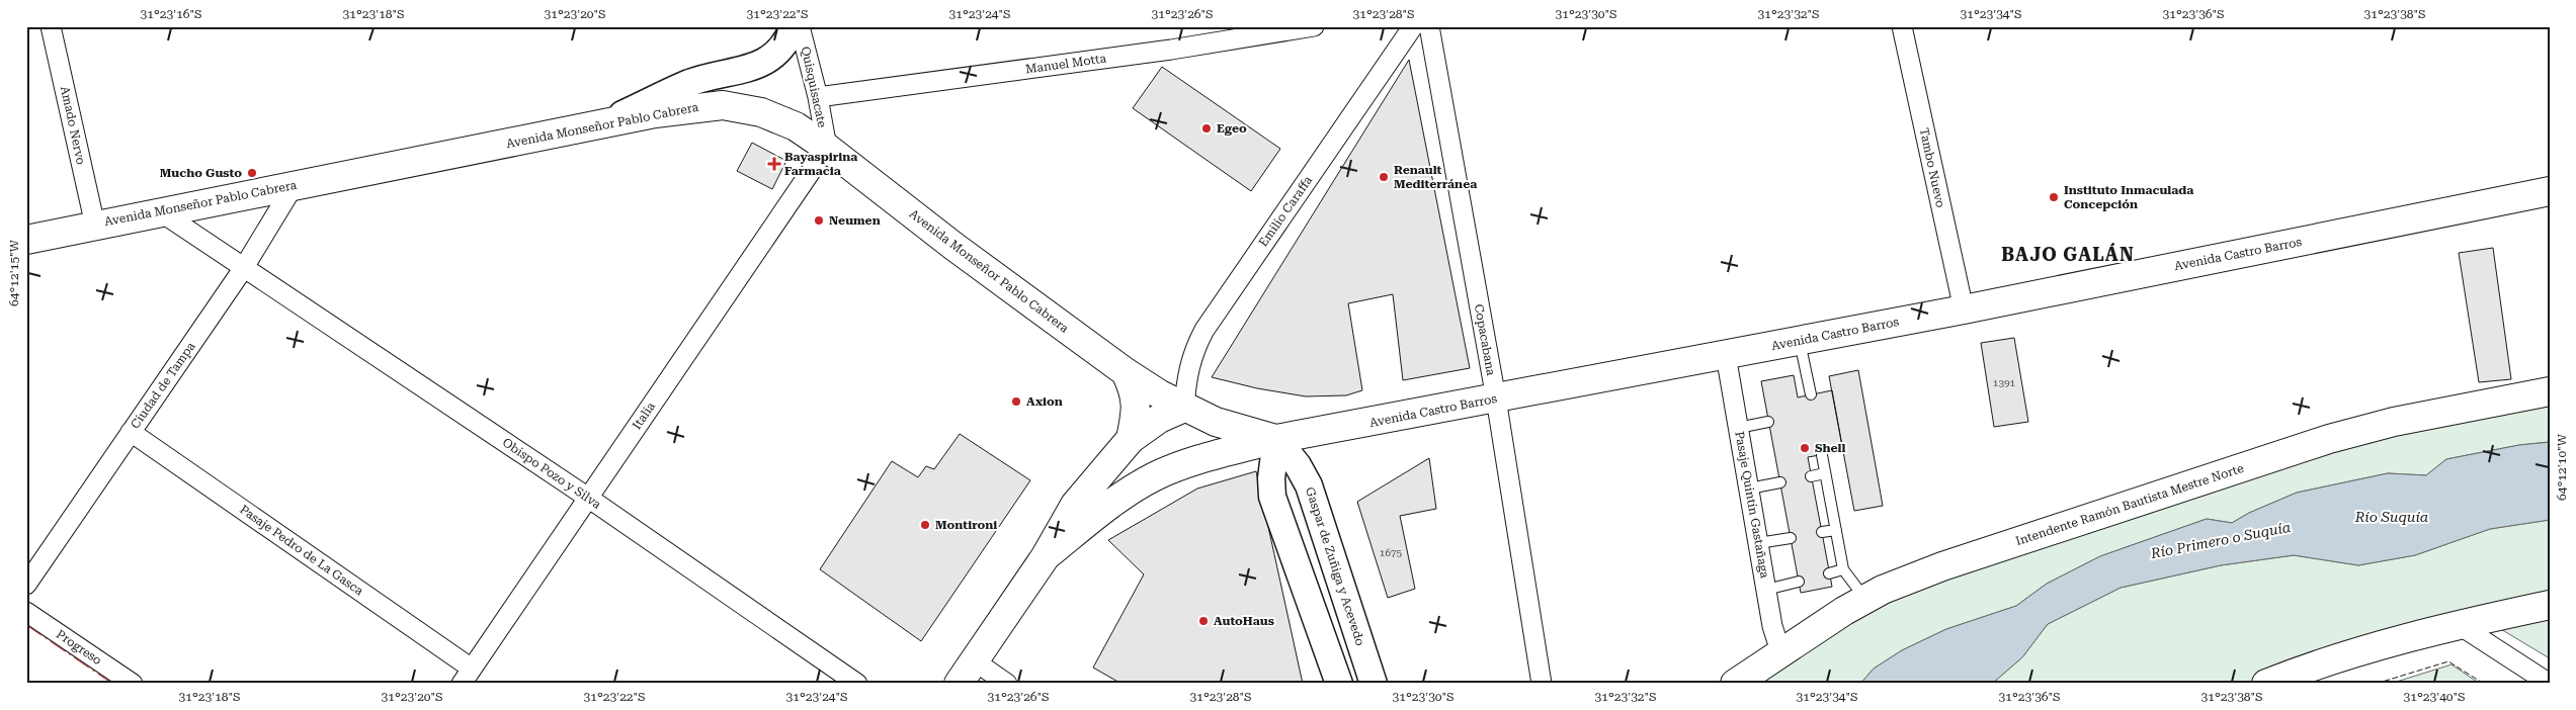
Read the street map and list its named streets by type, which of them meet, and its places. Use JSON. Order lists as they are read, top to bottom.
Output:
{
  "streets": {
    "main road": ["Avenida Monseñor Pablo Cabrera", "Avenida Castro Barros", "Intendente Ramón Bautista Mestre Norte"],
    "street": [
      "Manuel Motta",
      "Quisquisacate",
      "Amado Nervo",
      "Tambo Nuevo",
      "Emilio Caraffa",
      "Copacabana",
      "Ciudad de Tampa",
      "Italia",
      "Obispo Pozo y Silva",
      "Pasaje Quintín Gastañaga",
      "Pasaje Pedro de La Gasca",
      "Gaspar de Zuñiga y Acevedo",
      "Progreso"
    ]
  },
  "crossings": [
    ["Manuel Motta", "Quisquisacate"],
    ["Quisquisacate", "Avenida Monseñor Pablo Cabrera"],
    ["Quisquisacate", "Italia"],
    ["Amado Nervo", "Avenida Monseñor Pablo Cabrera"],
    ["Avenida Monseñor Pablo Cabrera", "Emilio Caraffa"],
    ["Avenida Monseñor Pablo Cabrera", "Avenida Castro Barros"],
    ["Avenida Monseñor Pablo Cabrera", "Ciudad de Tampa"],
    ["Avenida Monseñor Pablo Cabrera", "Italia"],
    ["Avenida Monseñor Pablo Cabrera", "Obispo Pozo y Silva"],
    ["Tambo Nuevo", "Avenida Castro Barros"],
    ["Emilio Caraffa", "Avenida Castro Barros"],
    ["Avenida Castro Barros", "Copacabana"],
    ["Avenida Castro Barros", "Pasaje Quintín Gastañaga"],
    ["Avenida Castro Barros", "Gaspar de Zuñiga y Acevedo"],
    ["Ciudad de Tampa", "Obispo Pozo y Silva"],
    ["Ciudad de Tampa", "Pasaje Pedro de La Gasca"],
    ["Italia", "Obispo Pozo y Silva"],
    ["Italia", "Pasaje Pedro de La Gasca"],
    ["Pasaje Quintín Gastañaga", "Intendente Ramón Bautista Mestre Norte"]
  ],
  "districts": ["BAJO GALÁN"],
  "water": ["Río Suquía", "Río Primero o Suquía"],
  "places": {
    "other": [
      "Egeo",
      "Mucho Gusto",
      "Renault Mediterránea",
      "Instituto Inmaculada Concepción",
      "Neumen",
      "Axion",
      "Shell",
      "Montironi",
      "AutoHaus"
    ],
    "health": ["Bayaspirina Farmacia"]
  },
  "house_numbers": ["1391", "1675"],
  "coordinates": [
    "31°23'16\"S",
    "31°23'18\"S",
    "31°23'20\"S",
    "31°23'22\"S",
    "31°23'24\"S",
    "31°23'26\"S",
    "31°23'28\"S",
    "31°23'30\"S",
    "31°23'32\"S",
    "31°23'34\"S",
    "31°23'36\"S",
    "31°23'38\"S",
    "64°12'15\"W",
    "64°12'10\"W",
    "31°23'40\"S"
  ]
}
